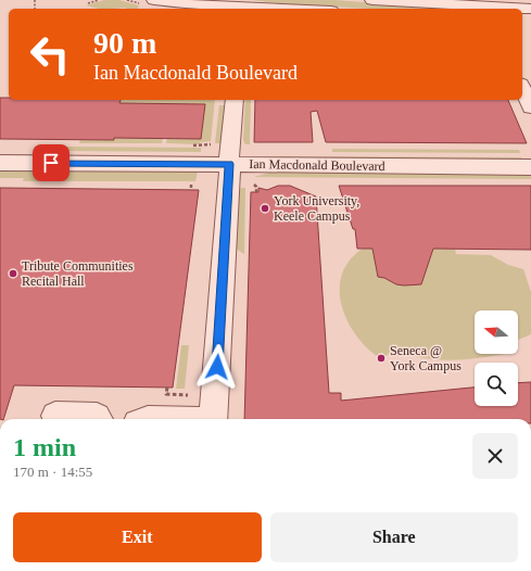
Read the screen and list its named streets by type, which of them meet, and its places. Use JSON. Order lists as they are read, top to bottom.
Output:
{
  "streets": {
    "street": ["Ian Macdonald Boulevard"]
  },
  "places": ["York University, Keele Campus", "Tribute Communities Recital Hall", "Seneca @ York Campus"],
  "north": "left",
  "page": {
    "turn": ["90 m", "Ian Macdonald Boulevard"],
    "heading": ["1 min", "170 m · 14:55"],
    "buttons": ["Exit", "Share"]
  }
}
